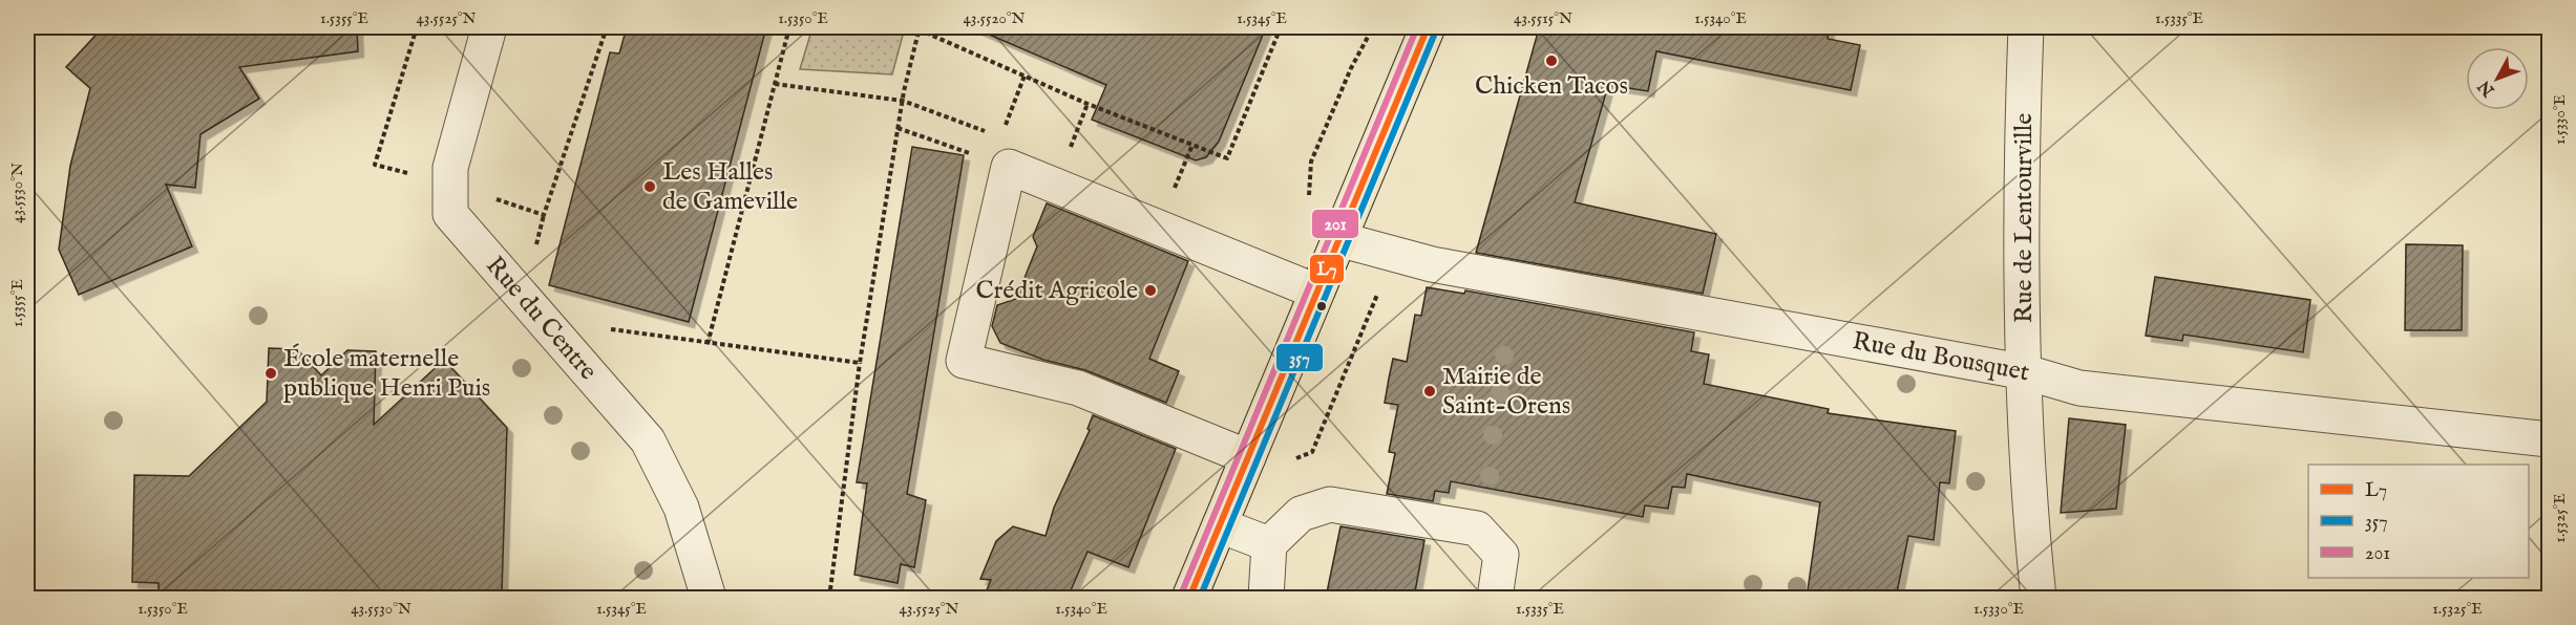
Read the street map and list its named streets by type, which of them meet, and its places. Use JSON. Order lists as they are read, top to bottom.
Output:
{
  "streets": {
    "street": ["Rue de Lentourville", "Rue du Centre", "Rue du Bousquet"]
  },
  "crossings": [
    ["Rue de Lentourville", "Rue du Bousquet"]
  ],
  "places": [
    "Chicken Tacos",
    "Les Halles de Gameville",
    "Crédit Agricole",
    "École maternelle publique Henri Puis",
    "Mairie de Saint-Orens"
  ],
  "lines": ["transit line L7", "transit line 201", "transit line 357"],
  "legend": ["L7", "357", "201"],
  "north": "bottom left",
  "coordinates": [
    "1.5355°E",
    "43.5525°N",
    "1.5350°E",
    "43.5520°N",
    "1.5345°E",
    "43.5515°N",
    "1.5340°E",
    "1.5335°E",
    "1.5330°E",
    "43.5530°N",
    "1.5325°E"
  ]
}
